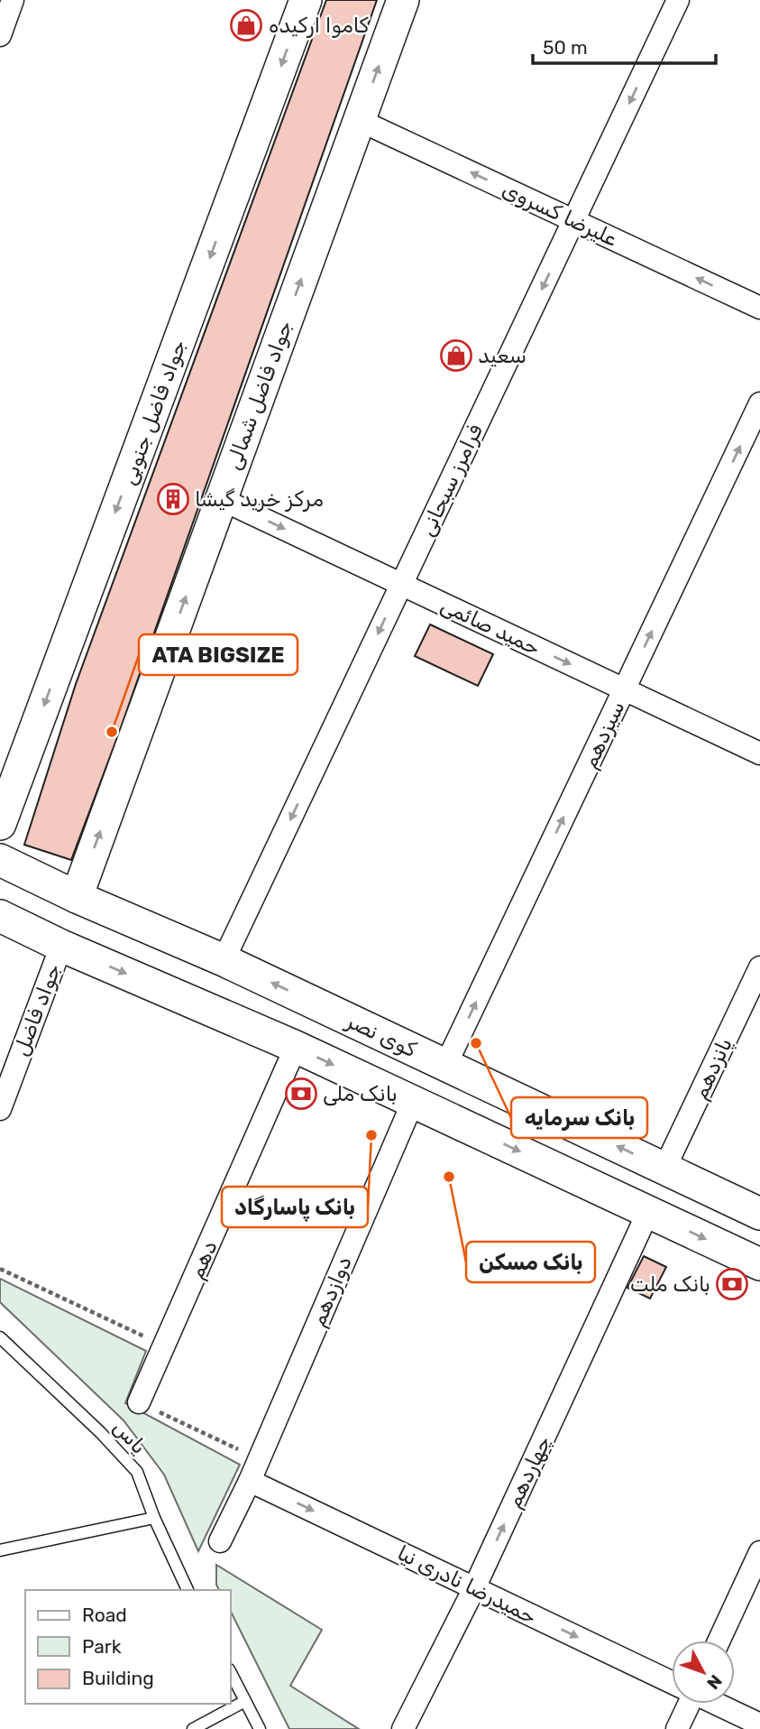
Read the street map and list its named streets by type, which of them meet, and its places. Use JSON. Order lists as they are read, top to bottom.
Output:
{
  "streets": {
    "street": [
      "علیرضا کسروی",
      "جواد فاضل شمالی",
      "جواد فاضل جنوبی",
      "فرامرز سبحانی",
      "حمید صائمی",
      "سیزدهم",
      "جواد فاضل",
      "کوی نصر",
      "پانزدهم",
      "دهم",
      "دوازدهم",
      "چهاردهم",
      "حمیدرضا نادری نیا"
    ],
    "lane": ["یاس"]
  },
  "crossings": [
    ["علیرضا کسروی", "جواد فاضل شمالی"],
    ["علیرضا کسروی", "فرامرز سبحانی"],
    ["جواد فاضل شمالی", "حمید صائمی"],
    ["جواد فاضل شمالی", "کوی نصر"],
    ["فرامرز سبحانی", "حمید صائمی"],
    ["فرامرز سبحانی", "کوی نصر"],
    ["حمید صائمی", "سیزدهم"],
    ["سیزدهم", "کوی نصر"],
    ["کوی نصر", "پانزدهم"],
    ["دوازدهم", "حمیدرضا نادری نیا"],
    ["چهاردهم", "حمیدرضا نادری نیا"]
  ],
  "one_way": [
    "علیرضا کسروی",
    "جواد فاضل شمالی",
    "جواد فاضل جنوبی",
    "فرامرز سبحانی",
    "حمید صائمی",
    "سیزدهم",
    "چهاردهم",
    "حمیدرضا نادری نیا"
  ],
  "places": {
    "shop": ["کاموا ارکیده", "سعید"],
    "building": ["مرکز خرید گیشا"],
    "other": [
      "ATA BIGSIZE",
      "بانک سرمایه",
      "بانک پاسارگاد",
      "بانک مسکن"
    ],
    "bank": ["بانک ملی", "بانک ملت"]
  },
  "legend": ["Road", "Park", "Building"],
  "scale_bar": "50 m",
  "north": "bottom right"
}
